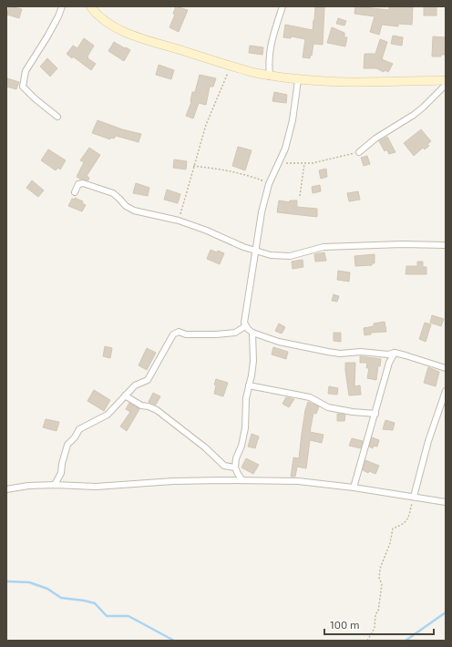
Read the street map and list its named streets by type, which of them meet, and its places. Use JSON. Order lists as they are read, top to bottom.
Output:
{
  "scale_bar": "100 m"
}
